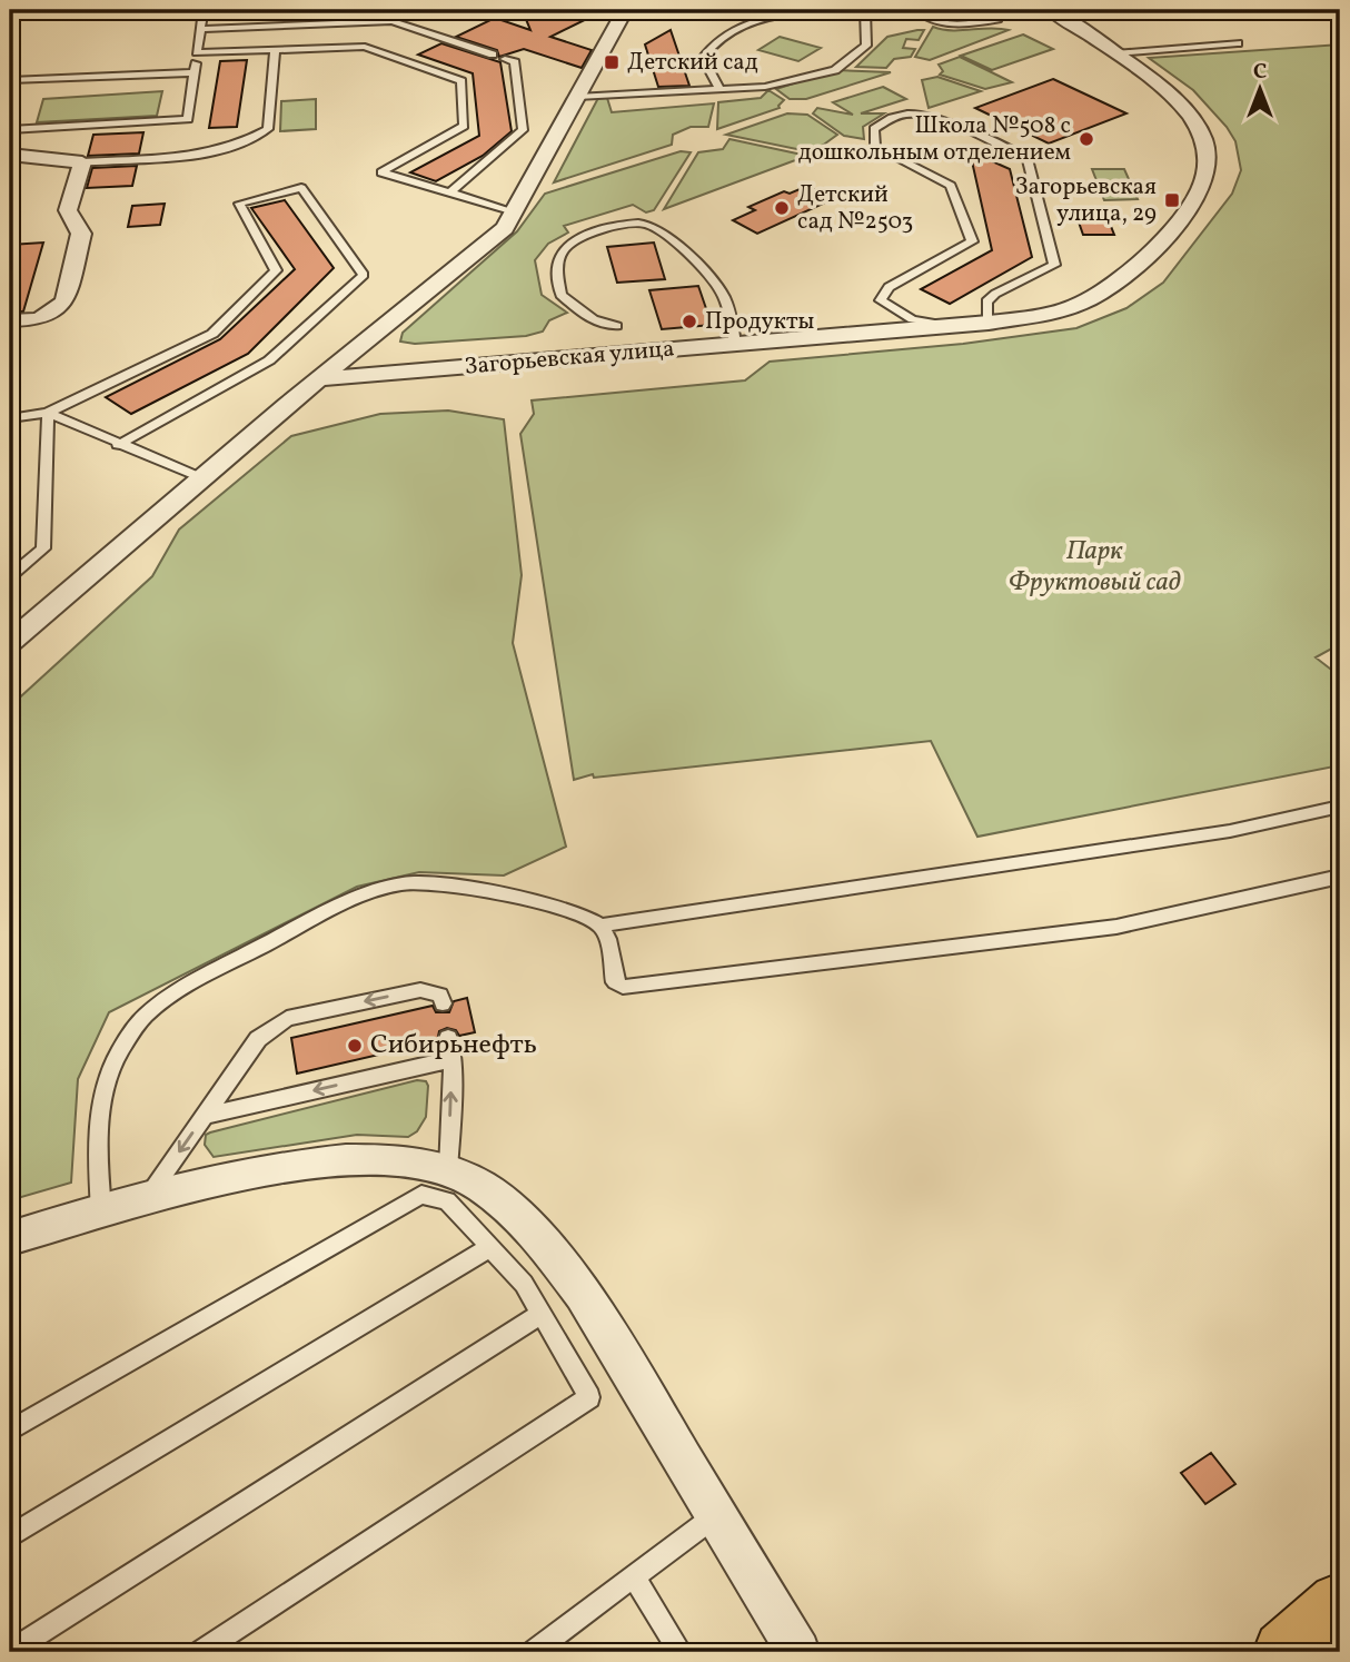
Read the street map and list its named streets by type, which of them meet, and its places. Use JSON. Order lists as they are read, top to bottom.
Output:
{
  "streets": {
    "street": ["Загорьевская улица"]
  },
  "parks": ["Парк Фруктовый сад"],
  "places": {
    "transit": ["Детский сад", "Загорьевская улица, 29"],
    "other": [
      "Школа №508 с дошкольным отделением",
      "Детский сад №2503",
      "Продукты",
      "Сибирьнефть"
    ]
  },
  "north": "top"
}
